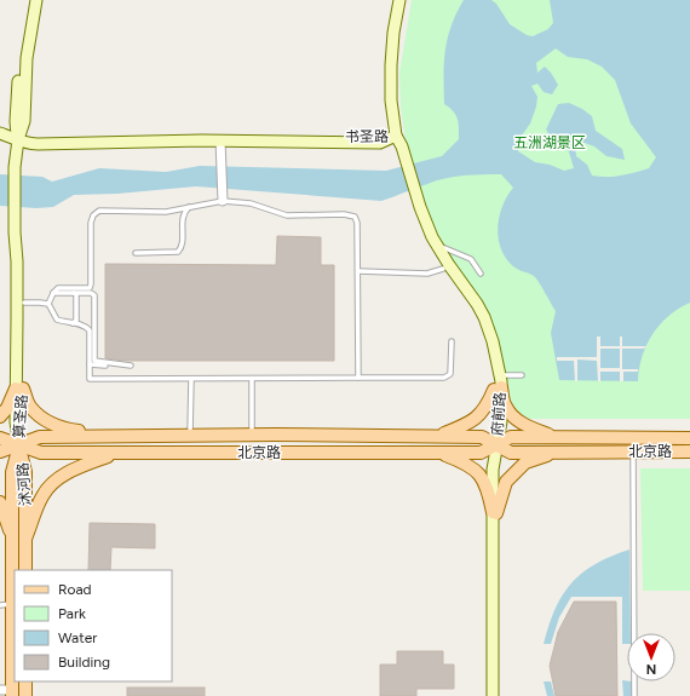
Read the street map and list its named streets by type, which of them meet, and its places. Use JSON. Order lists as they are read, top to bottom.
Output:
{
  "streets": {
    "main road": ["北京路", "沭河路"],
    "street": ["书圣路", "府前路", "算圣路"]
  },
  "crossings": [
    ["书圣路", "府前路"],
    ["书圣路", "算圣路"],
    ["府前路", "北京路"],
    ["算圣路", "北京路"],
    ["算圣路", "沭河路"],
    ["北京路", "沭河路"]
  ],
  "parks": ["五洲湖景区"],
  "legend": [
    "Road",
    "Park",
    "Water",
    "Building"
  ],
  "north": "bottom"
}
